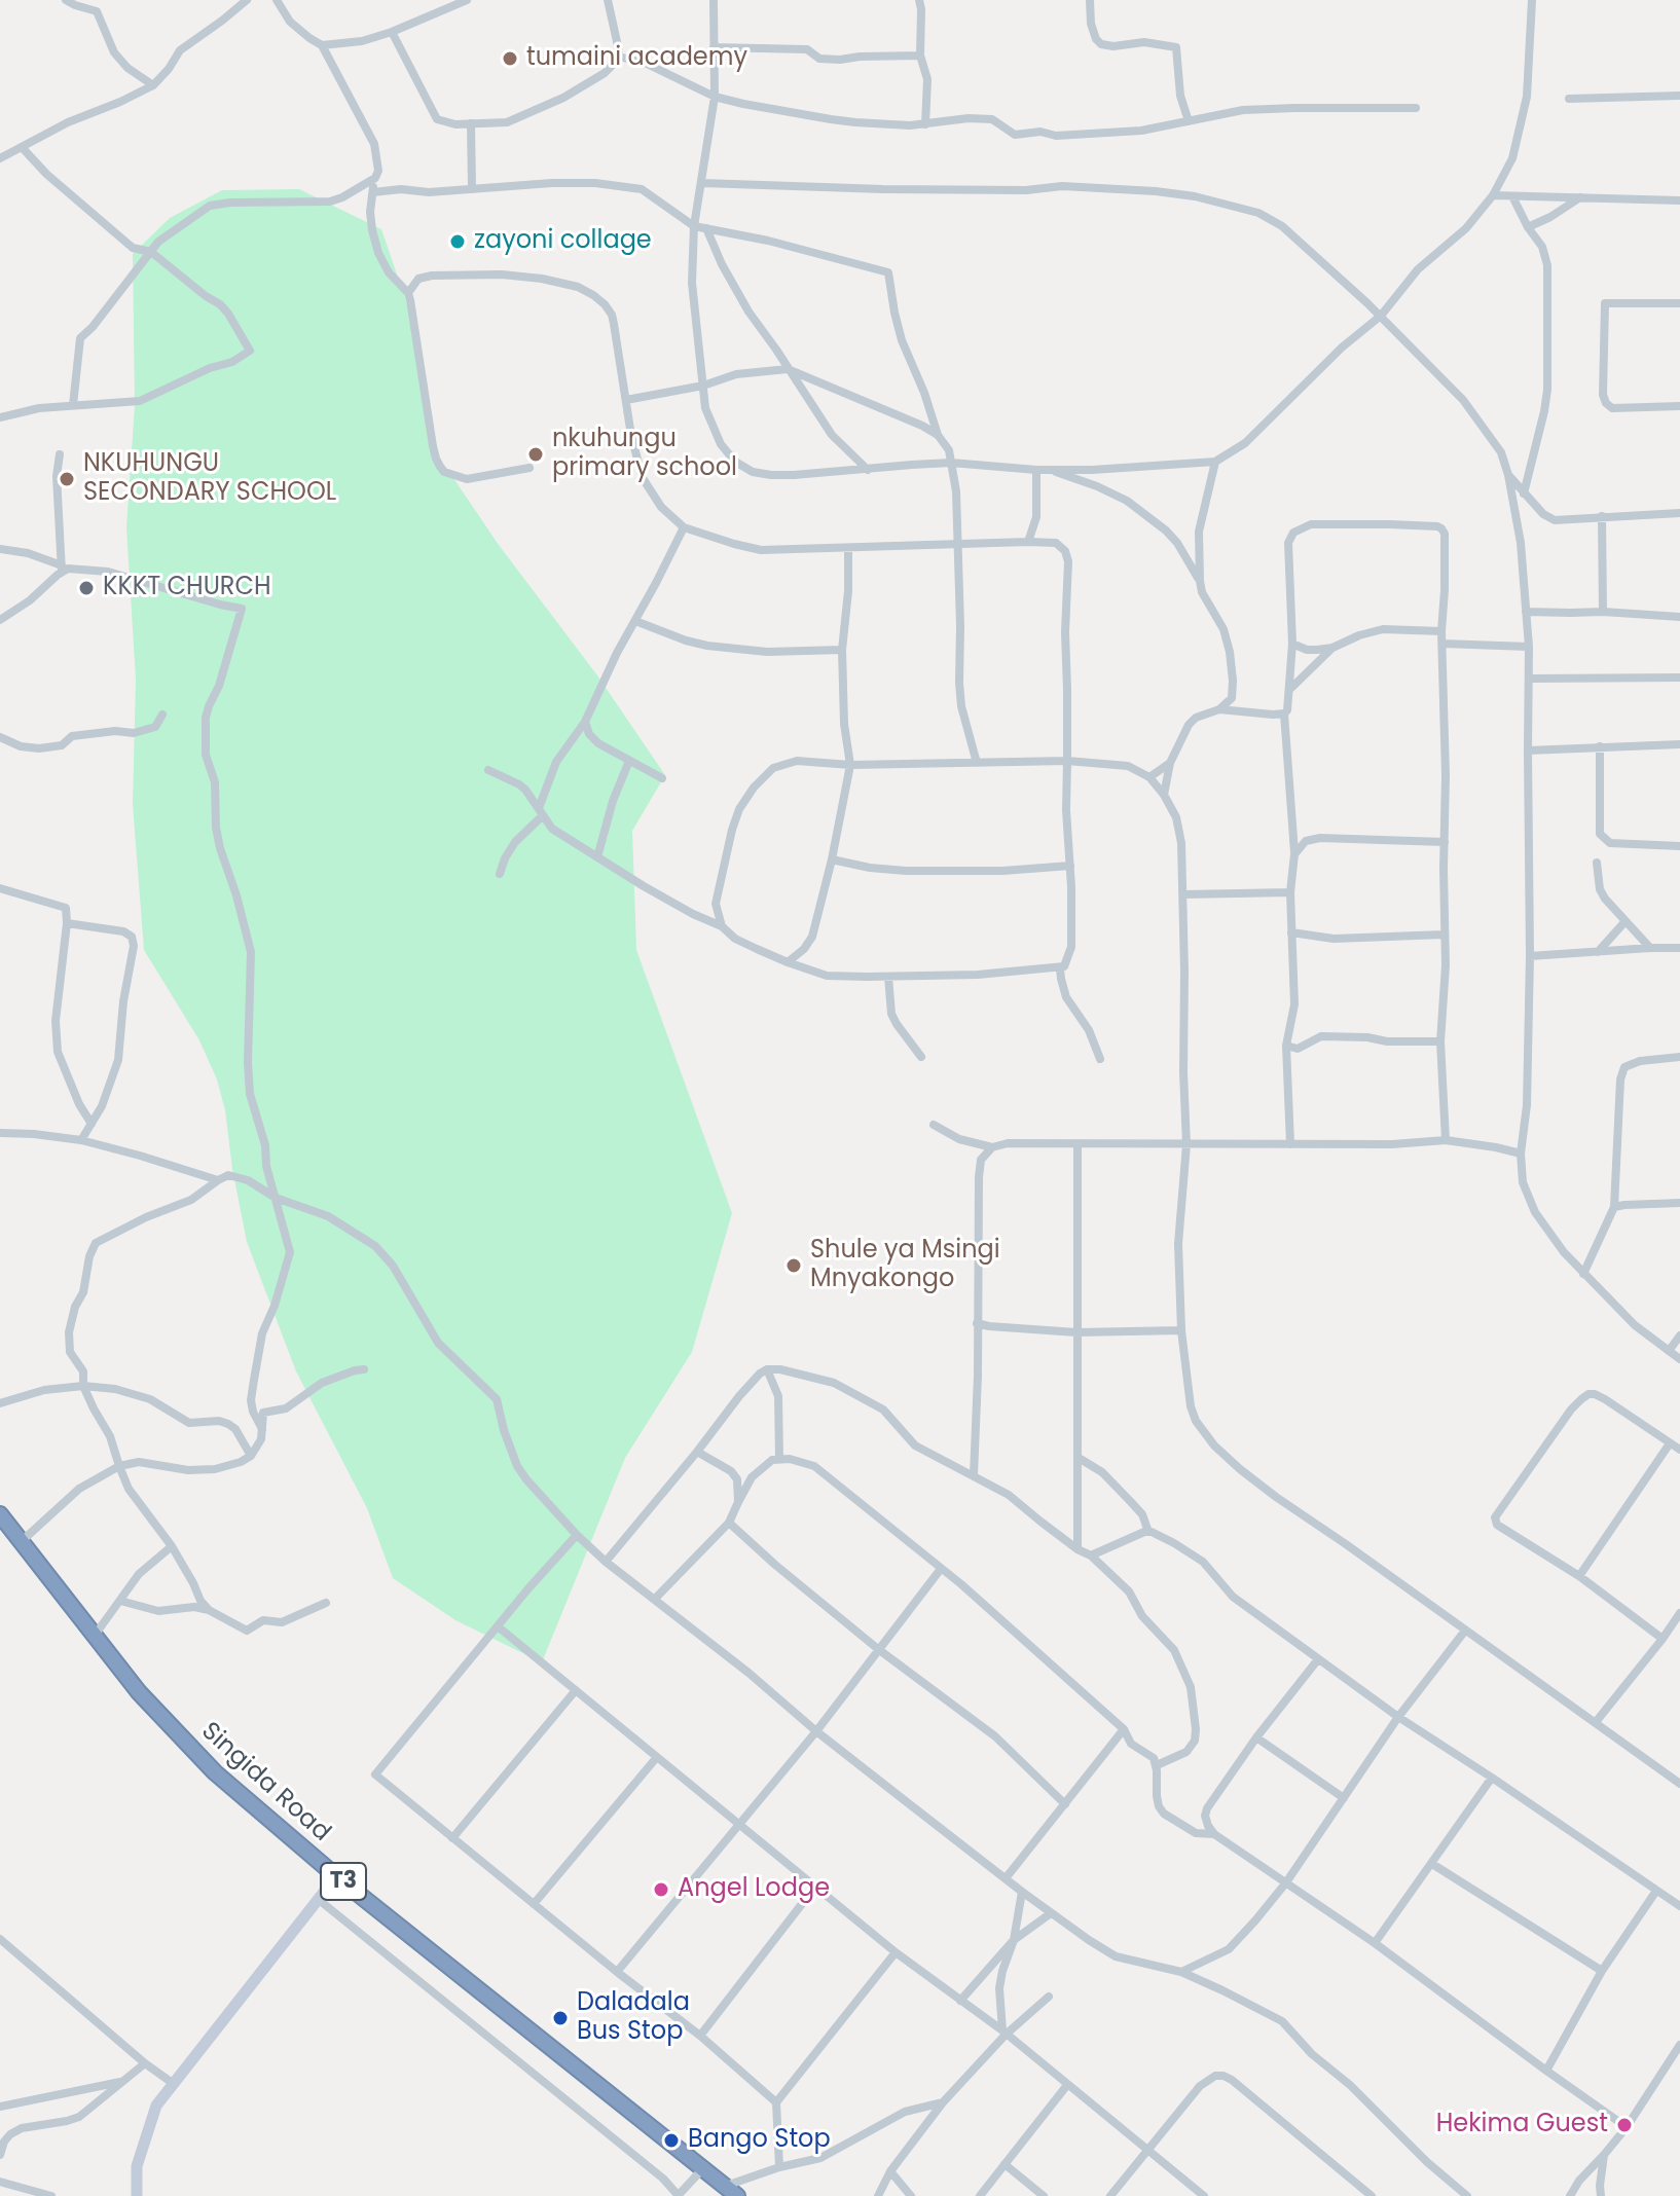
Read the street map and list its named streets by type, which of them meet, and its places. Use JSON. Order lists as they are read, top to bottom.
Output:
{
  "streets": {
    "highway": ["Singida Road", "T3"]
  },
  "places": [
    "tumaini academy",
    "zayoni collage",
    "nkuhungu primary school",
    "NKUHUNGU SECONDARY SCHOOL",
    "KKKT CHURCH",
    "Shule ya Msingi Mnyakongo",
    "Angel Lodge",
    "Daladala Bus Stop",
    "Hekima Guest",
    "Bango Stop"
  ]
}
